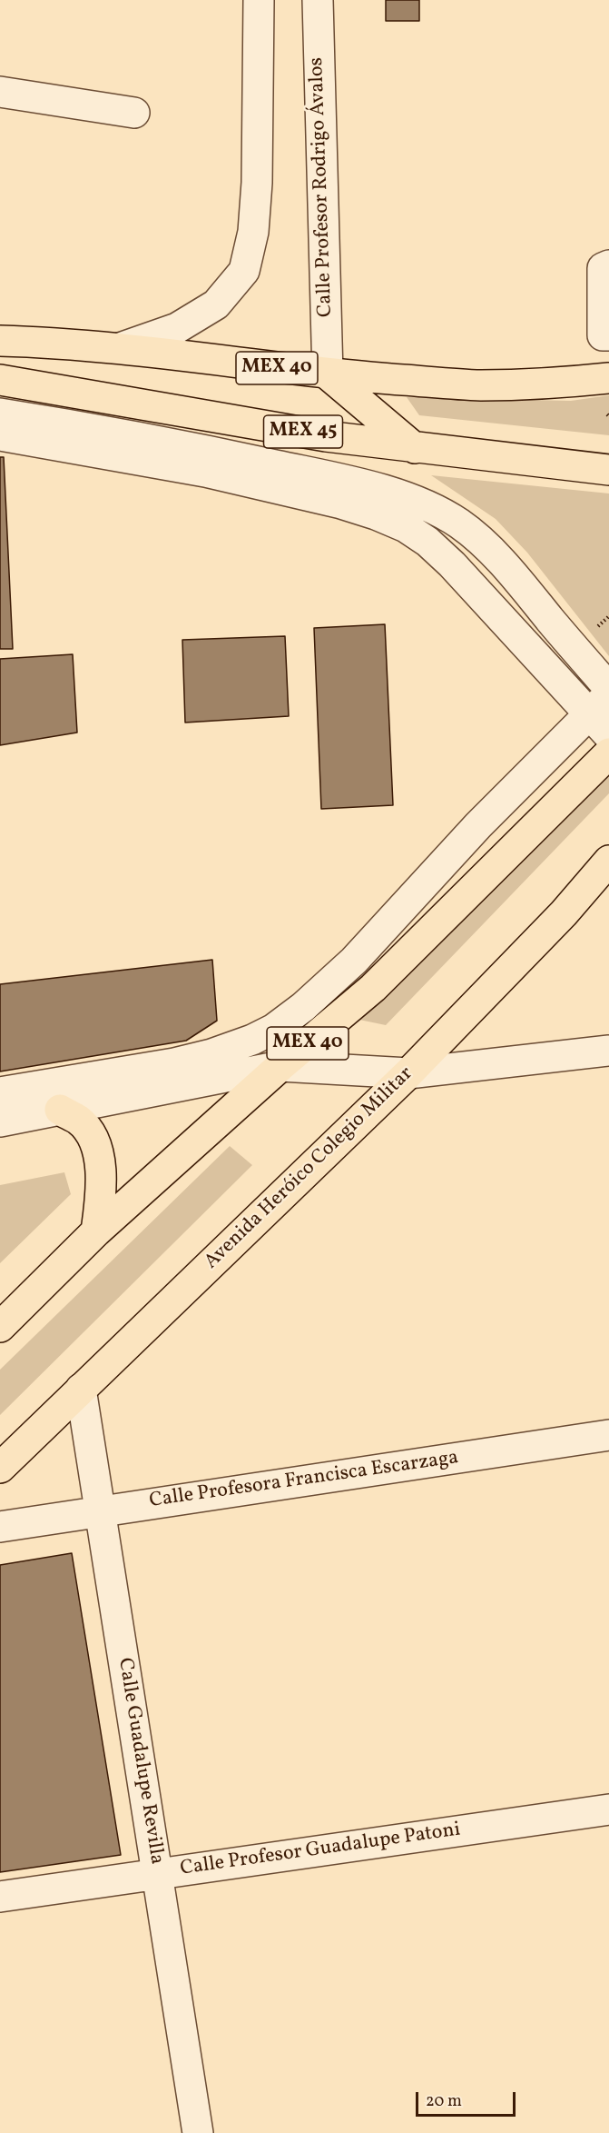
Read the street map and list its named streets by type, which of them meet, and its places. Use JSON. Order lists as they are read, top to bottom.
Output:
{
  "streets": {
    "main road": ["MEX 40", "MEX 45", "Avenida Heróico Colegio Militar"],
    "street": [
      "Calle Profesor Rodrigo Ávalos",
      "Calle Profesora Francisca Escarzaga",
      "Calle Guadalupe Revilla",
      "Calle Profesor Guadalupe Patoni"
    ]
  },
  "crossings": [
    ["Calle Profesor Rodrigo Ávalos", "MEX 40"],
    ["Avenida Heróico Colegio Militar", "Calle Guadalupe Revilla"],
    ["Calle Profesora Francisca Escarzaga", "Calle Guadalupe Revilla"],
    ["Calle Guadalupe Revilla", "Calle Profesor Guadalupe Patoni"]
  ],
  "scale_bar": "20 m"
}
